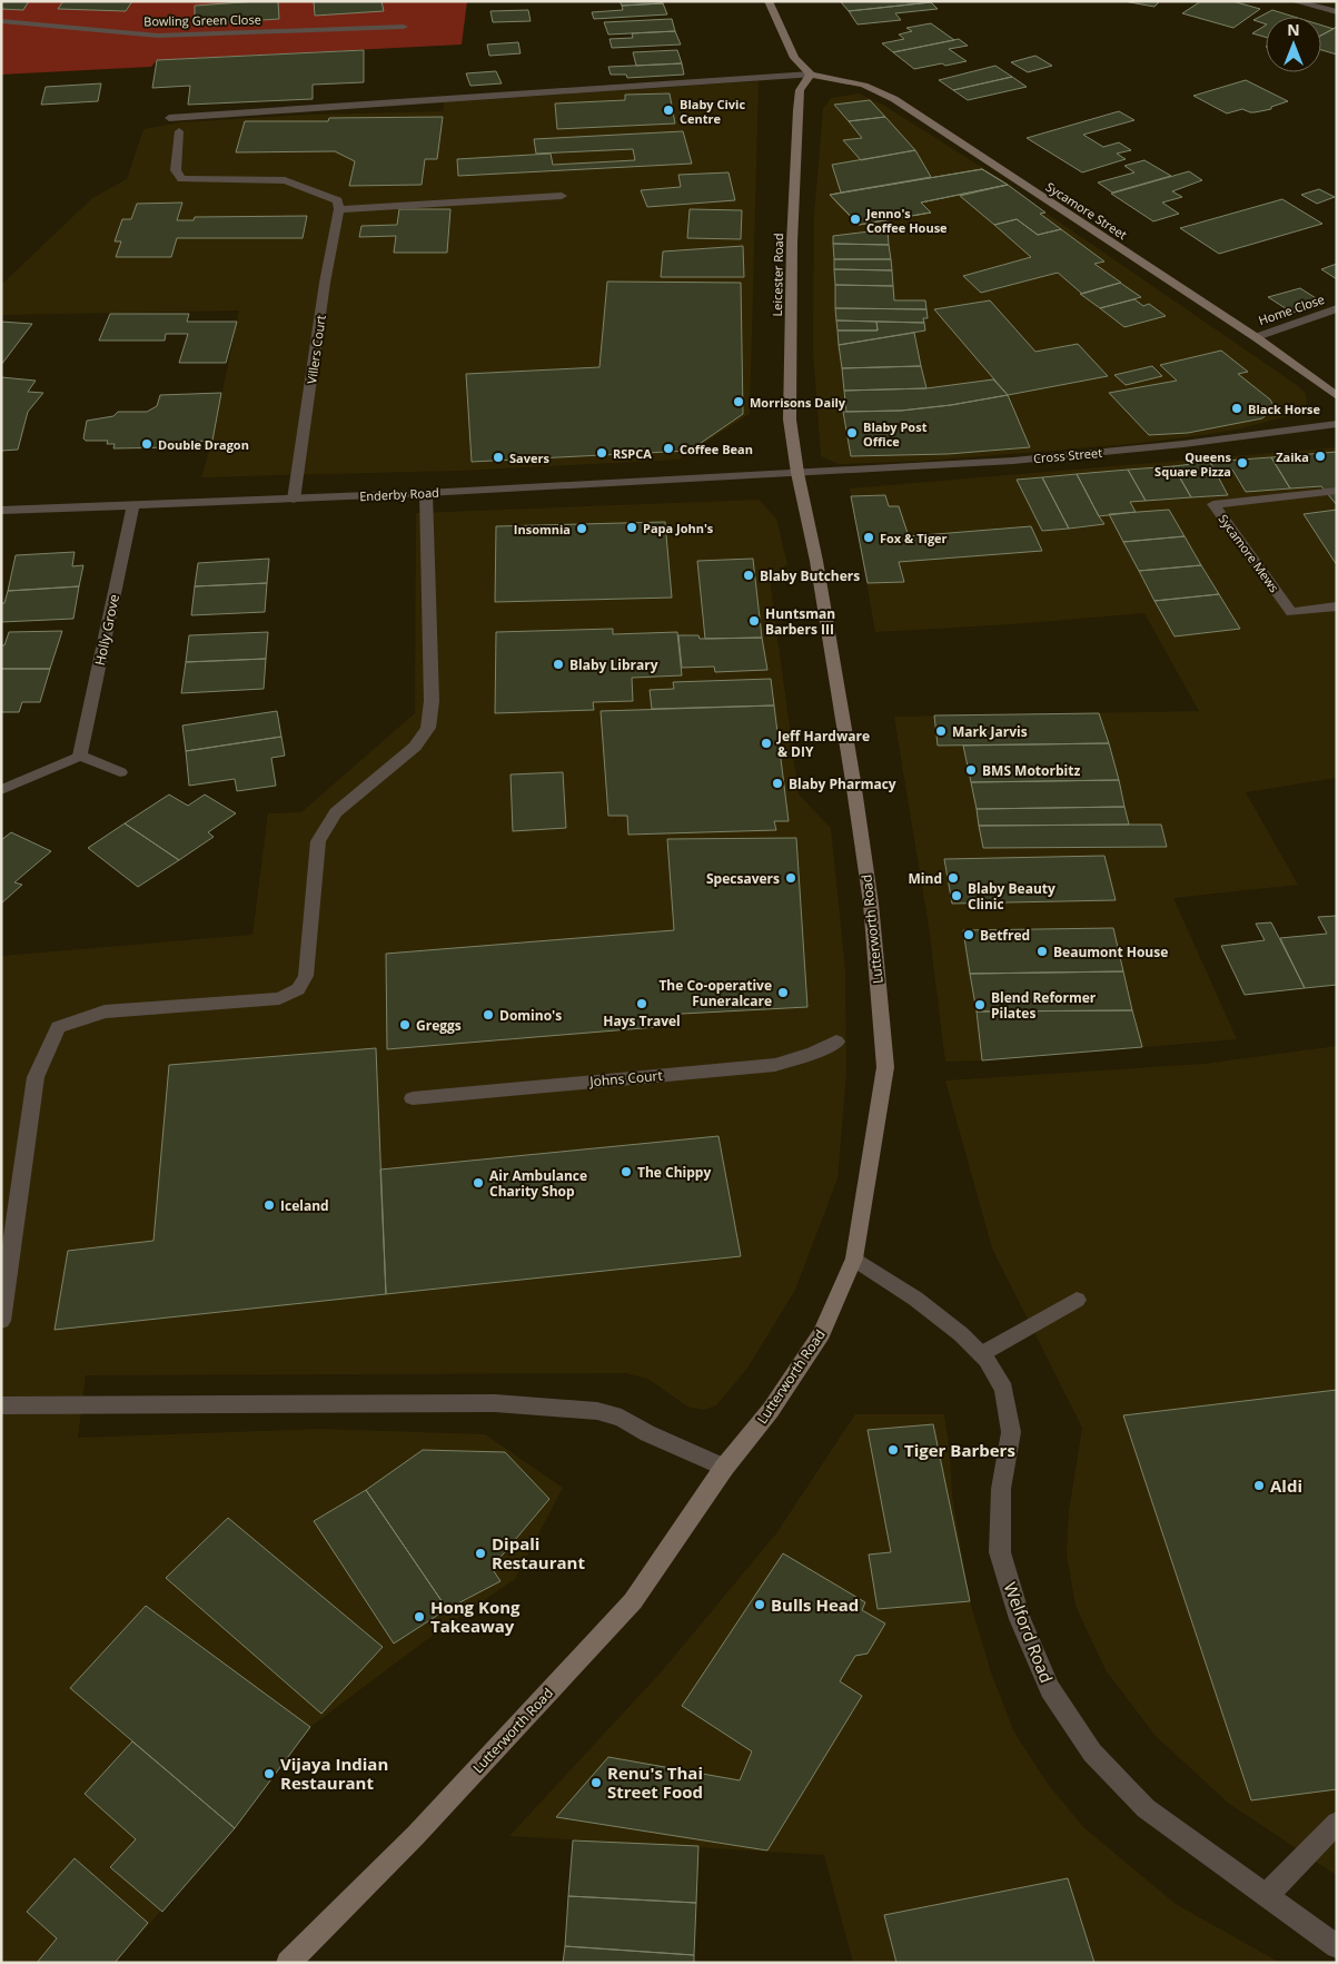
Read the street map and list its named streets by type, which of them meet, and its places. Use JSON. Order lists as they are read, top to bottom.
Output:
{
  "streets": {
    "street": [
      "Bowling Green Close",
      "Sycamore Street",
      "Leicester Road",
      "Home Close",
      "Villers Court",
      "Cross Street",
      "Enderby Road",
      "Sycamore Mews",
      "Holly Grove",
      "Lutterworth Road",
      "Johns Court",
      "Welford Road"
    ]
  },
  "crossings": [
    ["Sycamore Street", "Leicester Road"],
    ["Sycamore Street", "Home Close"],
    ["Leicester Road", "Cross Street"],
    ["Leicester Road", "Enderby Road"],
    ["Leicester Road", "Lutterworth Road"],
    ["Villers Court", "Enderby Road"],
    ["Cross Street", "Enderby Road"],
    ["Enderby Road", "Holly Grove"],
    ["Lutterworth Road", "Welford Road"]
  ],
  "places": [
    "Blaby Civic Centre",
    "Jenno's Coffee House",
    "Morrisons Daily",
    "Black Horse",
    "Blaby Post Office",
    "Double Dragon",
    "Coffee Bean",
    "RSPCA",
    "Zaika",
    "Savers",
    "Queens Square Pizza",
    "Papa John's",
    "Insomnia",
    "Fox & Tiger",
    "Blaby Butchers",
    "Huntsman Barbers III",
    "Blaby Library",
    "Mark Jarvis",
    "Jeff Hardware & DIY",
    "BMS Motorbitz",
    "Blaby Pharmacy",
    "Specsavers",
    "Mind",
    "Blaby Beauty Clinic",
    "Betfred",
    "Beaumont House",
    "The Co-operative Funeralcare",
    "Hays Travel",
    "Blend Reformer Pilates",
    "Domino's",
    "Greggs",
    "The Chippy",
    "Air Ambulance Charity Shop",
    "Iceland",
    "Tiger Barbers",
    "Aldi",
    "Dipali Restaurant",
    "Bulls Head",
    "Hong Kong Takeaway",
    "Vijaya Indian Restaurant",
    "Renu's Thai Street Food"
  ],
  "north": "top"
}
